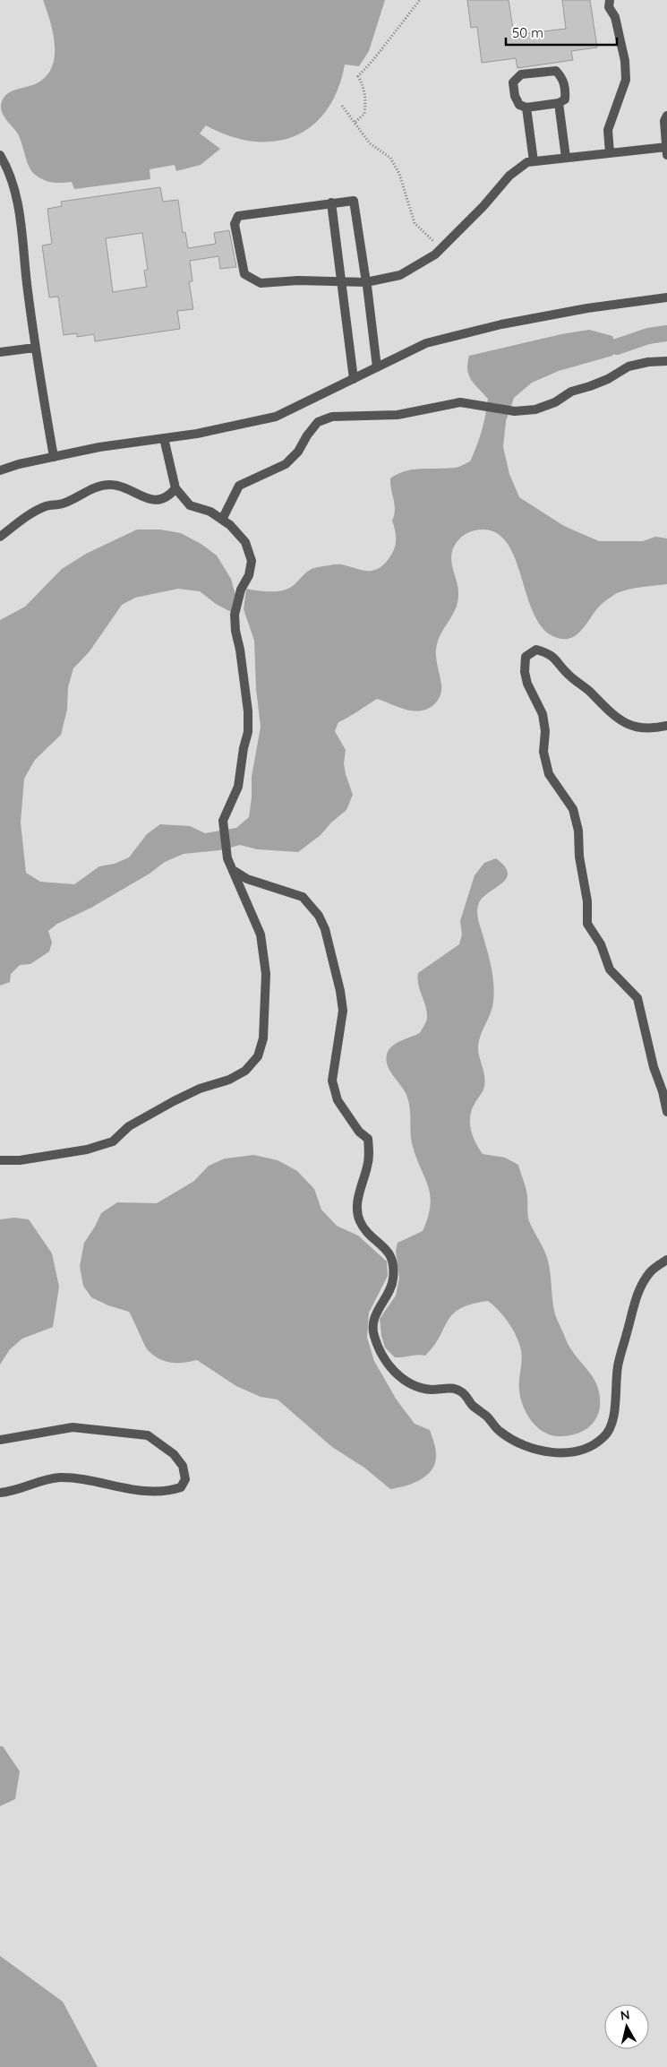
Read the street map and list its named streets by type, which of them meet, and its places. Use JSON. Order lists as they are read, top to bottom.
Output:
{
  "scale_bar": "50 m",
  "north": "top"
}
